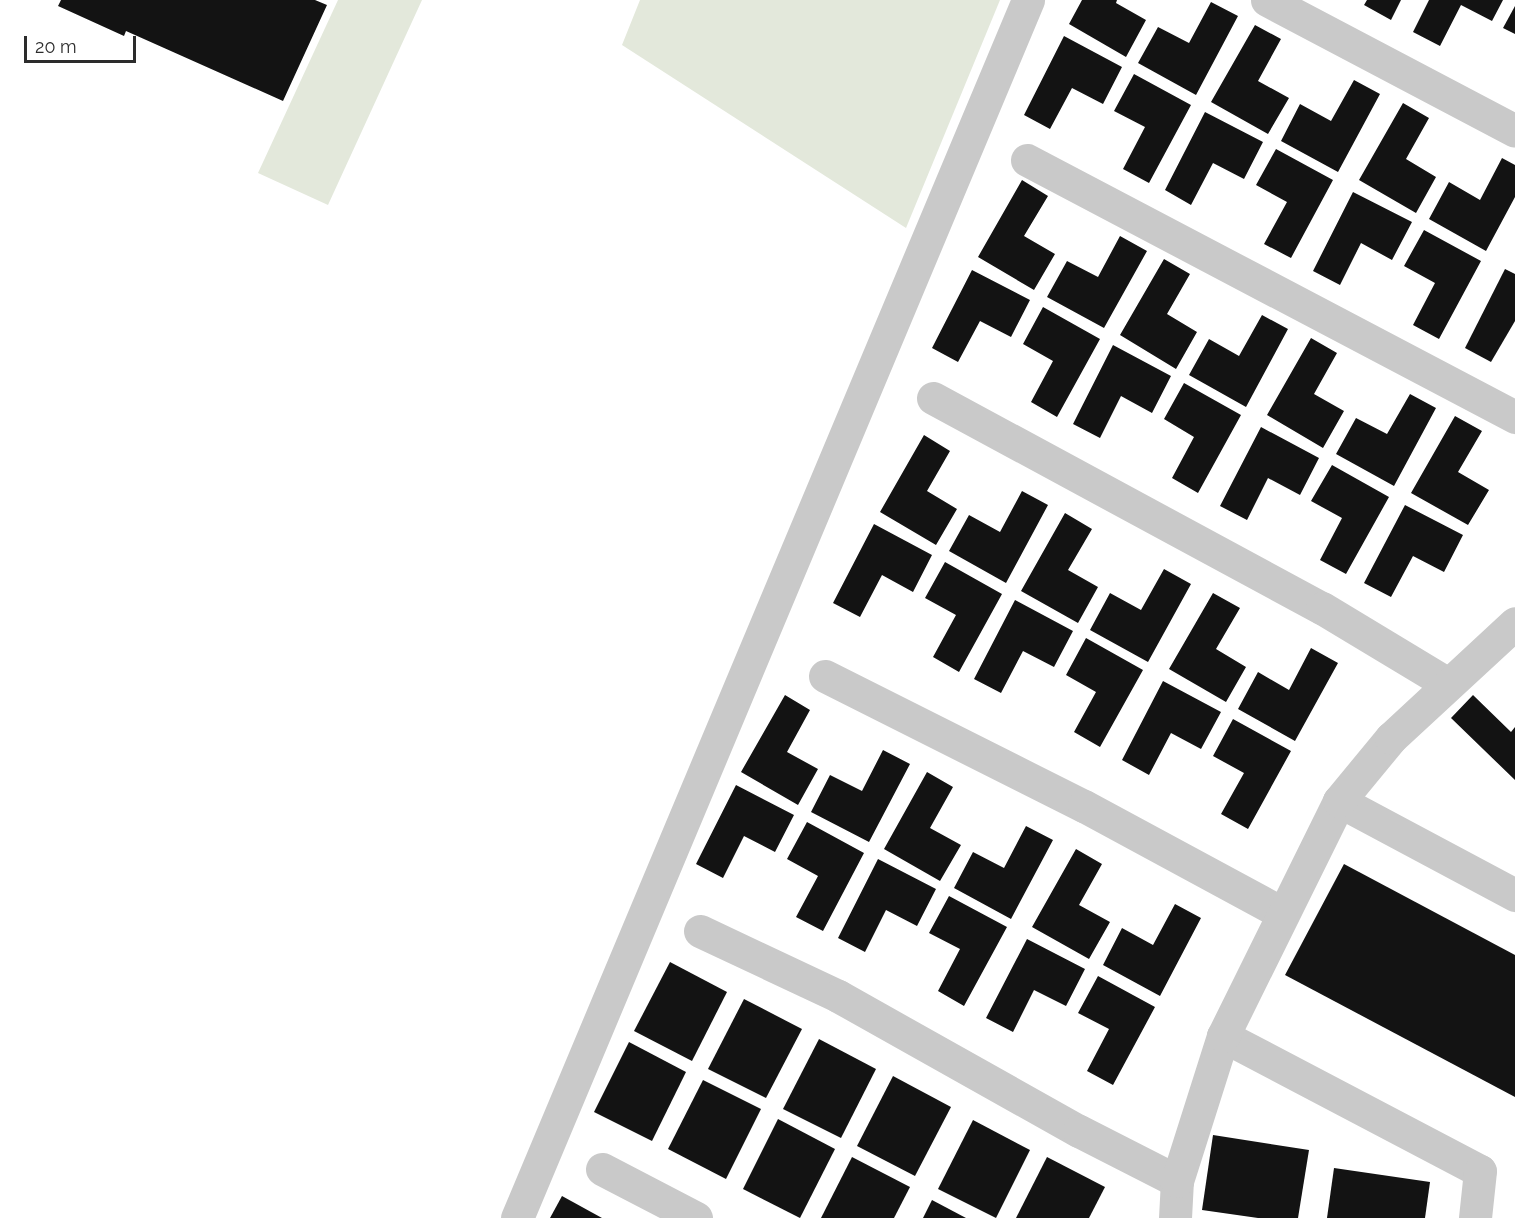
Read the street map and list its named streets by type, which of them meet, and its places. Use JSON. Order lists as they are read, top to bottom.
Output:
{
  "scale_bar": "20 m"
}
